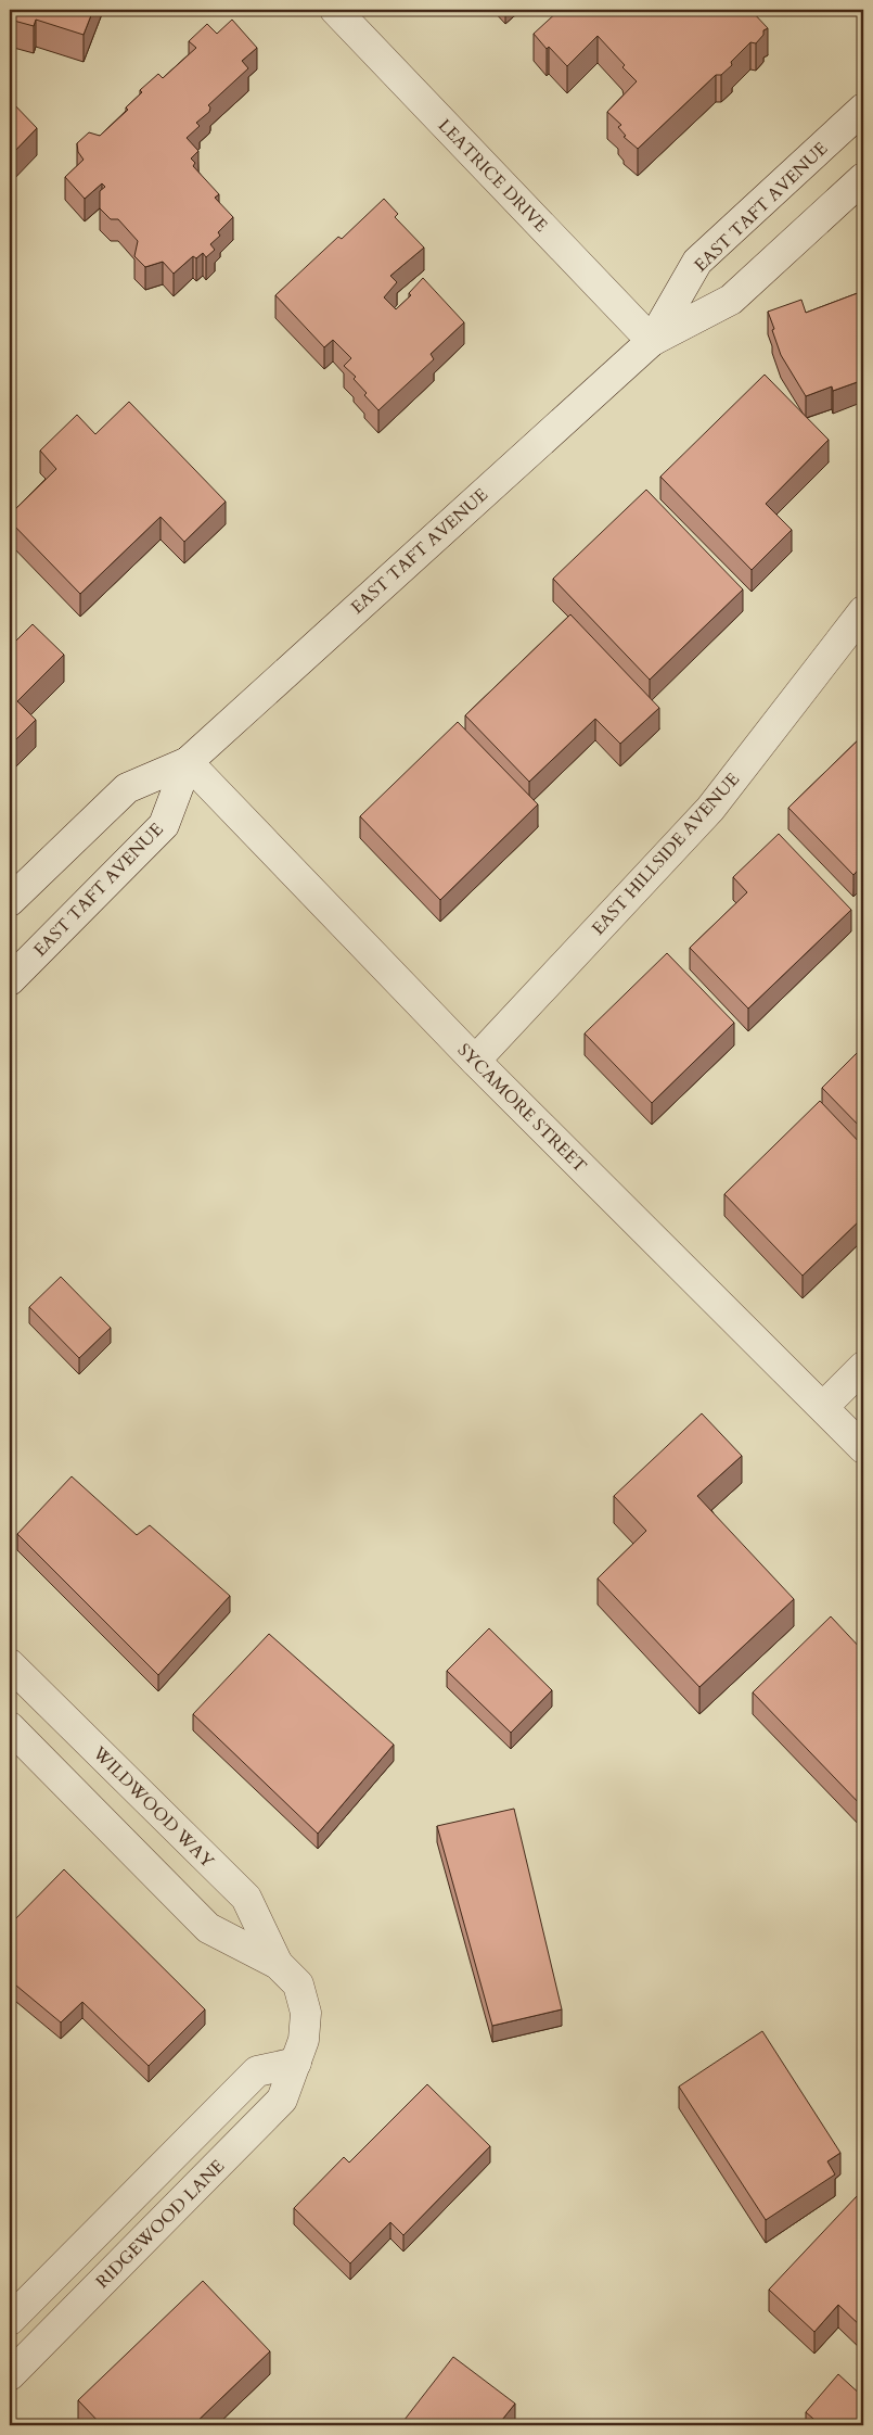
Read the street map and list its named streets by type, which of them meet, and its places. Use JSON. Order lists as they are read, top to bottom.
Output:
{
  "streets": {
    "street": [
      "LEATRICE DRIVE",
      "EAST TAFT AVENUE",
      "EAST HILLSIDE AVENUE",
      "SYCAMORE STREET",
      "WILDWOOD WAY",
      "RIDGEWOOD LANE"
    ]
  },
  "crossings": [
    ["LEATRICE DRIVE", "EAST TAFT AVENUE"],
    ["EAST TAFT AVENUE", "SYCAMORE STREET"],
    ["EAST HILLSIDE AVENUE", "SYCAMORE STREET"],
    ["WILDWOOD WAY", "RIDGEWOOD LANE"]
  ]
}
